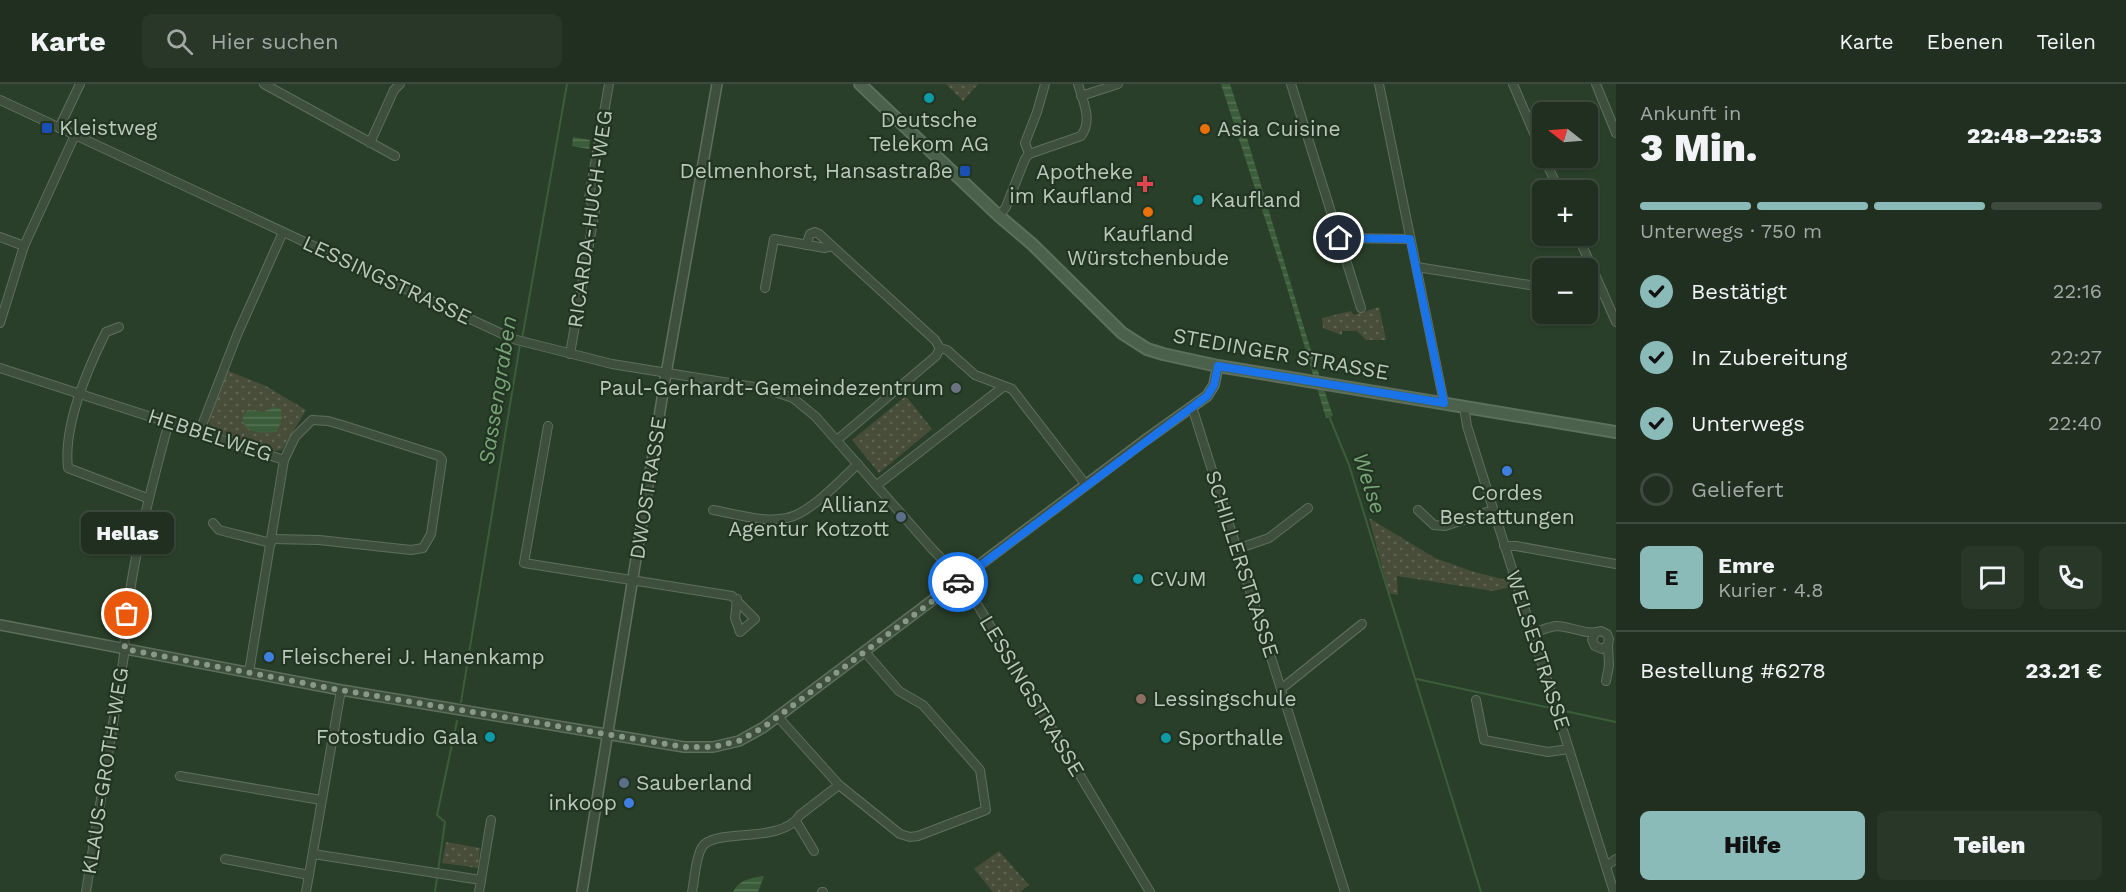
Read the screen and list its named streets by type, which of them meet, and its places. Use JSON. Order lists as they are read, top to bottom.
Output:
{
  "streets": {
    "main road": ["STEDINGER STRASSE"],
    "street": [
      "RICARDA-HUCH-WEG",
      "LESSINGSTRASSE",
      "HEBBELWEG",
      "DWOSTRASSE",
      "SCHILLERSTRASSE",
      "WELSESTRASSE",
      "KLAUS-GROTH-WEG"
    ]
  },
  "crossings": [
    ["RICARDA-HUCH-WEG", "LESSINGSTRASSE"],
    ["LESSINGSTRASSE", "DWOSTRASSE"],
    ["STEDINGER STRASSE", "WELSESTRASSE"],
    ["HEBBELWEG", "KLAUS-GROTH-WEG"]
  ],
  "water": ["Sassengraben", "Welse"],
  "places": {
    "other": [
      "Deutsche Telekom AG",
      "Asia Cuisine",
      "Kaufland",
      "Kaufland Würstchenbude",
      "Paul-Gerhardt-Gemeindezentrum",
      "Cordes Bestattungen",
      "Allianz Agentur Kotzott",
      "CVJM",
      "Hellas",
      "Fleischerei J. Hanenkamp",
      "Lessingschule",
      "Fotostudio Gala",
      "Sporthalle",
      "Sauberland",
      "inkoop"
    ],
    "transit": ["Kleistweg", "Delmenhorst, Hansastraße"],
    "health": ["Apotheke im Kaufland"]
  },
  "north": "left",
  "page": {
    "header": "Karte",
    "search": "Hier suchen",
    "nav": ["Karte", "Ebenen", "Teilen"],
    "heading": ["3 Min.", "Ankunft in", "22:48–22:53"],
    "panel": [
      "Emre",
      "Kurier · 4.8",
      "Bestellung #6278",
      "23.21 €"
    ],
    "map_buttons": ["+", "−"],
    "bar": "Unterwegs · 750 m",
    "list": [
      ["Bestätigt", "22:16"],
      ["In Zubereitung", "22:27"],
      ["Unterwegs", "22:40"],
      "Geliefert"
    ],
    "bubble": "Hellas",
    "round": "E",
    "buttons": ["Hilfe", "Teilen"]
  }
}
